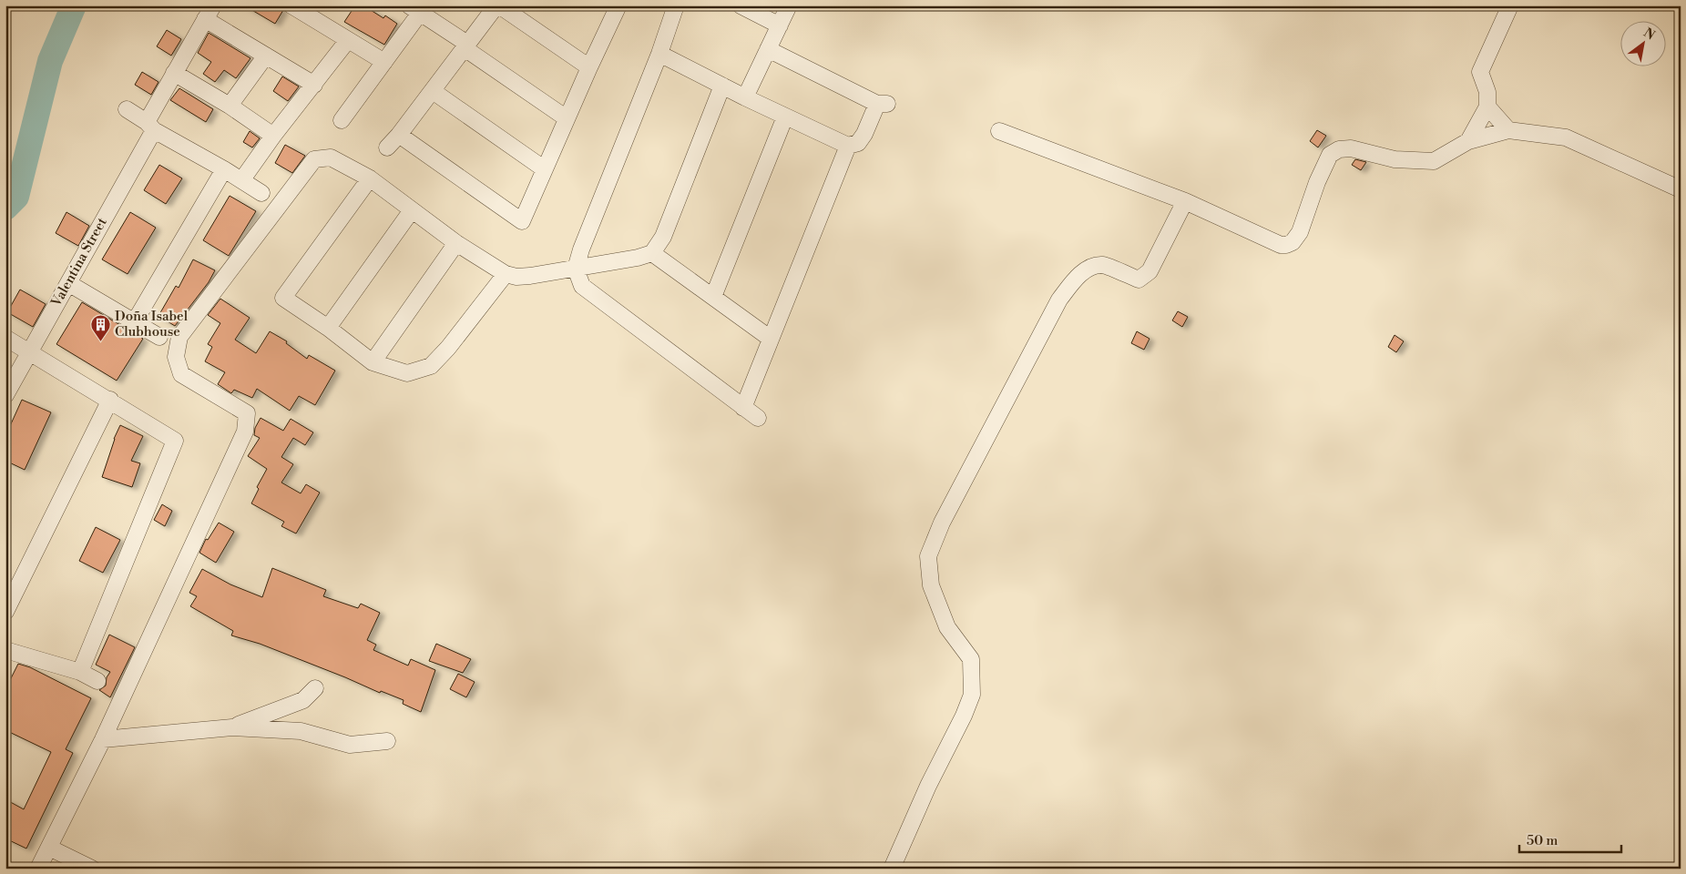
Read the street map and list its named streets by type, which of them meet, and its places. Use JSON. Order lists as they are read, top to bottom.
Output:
{
  "streets": {
    "street": ["Valentina Street"]
  },
  "places": {
    "building": ["Doña Isabel Clubhouse"]
  },
  "scale_bar": "50 m",
  "north": "top right"
}
